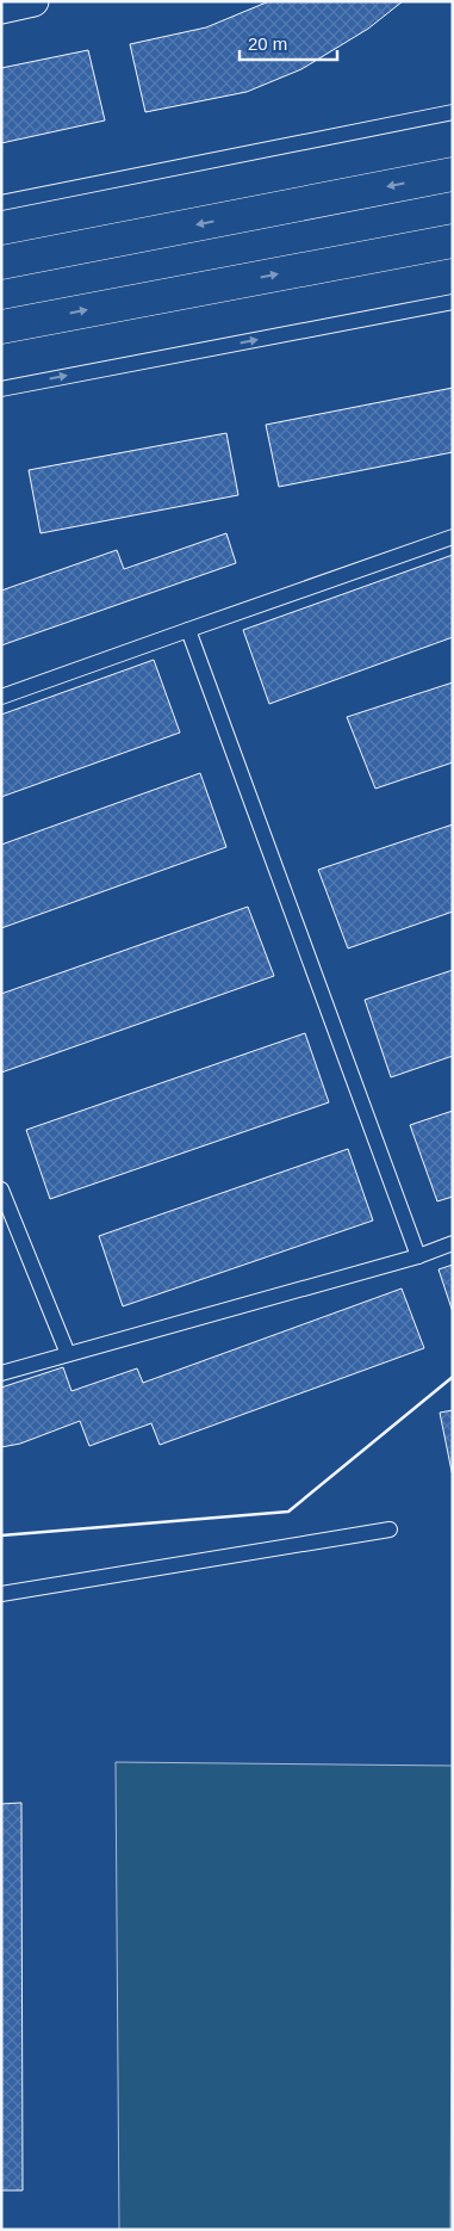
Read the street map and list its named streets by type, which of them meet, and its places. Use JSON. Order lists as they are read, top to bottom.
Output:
{
  "scale_bar": "20 m"
}
